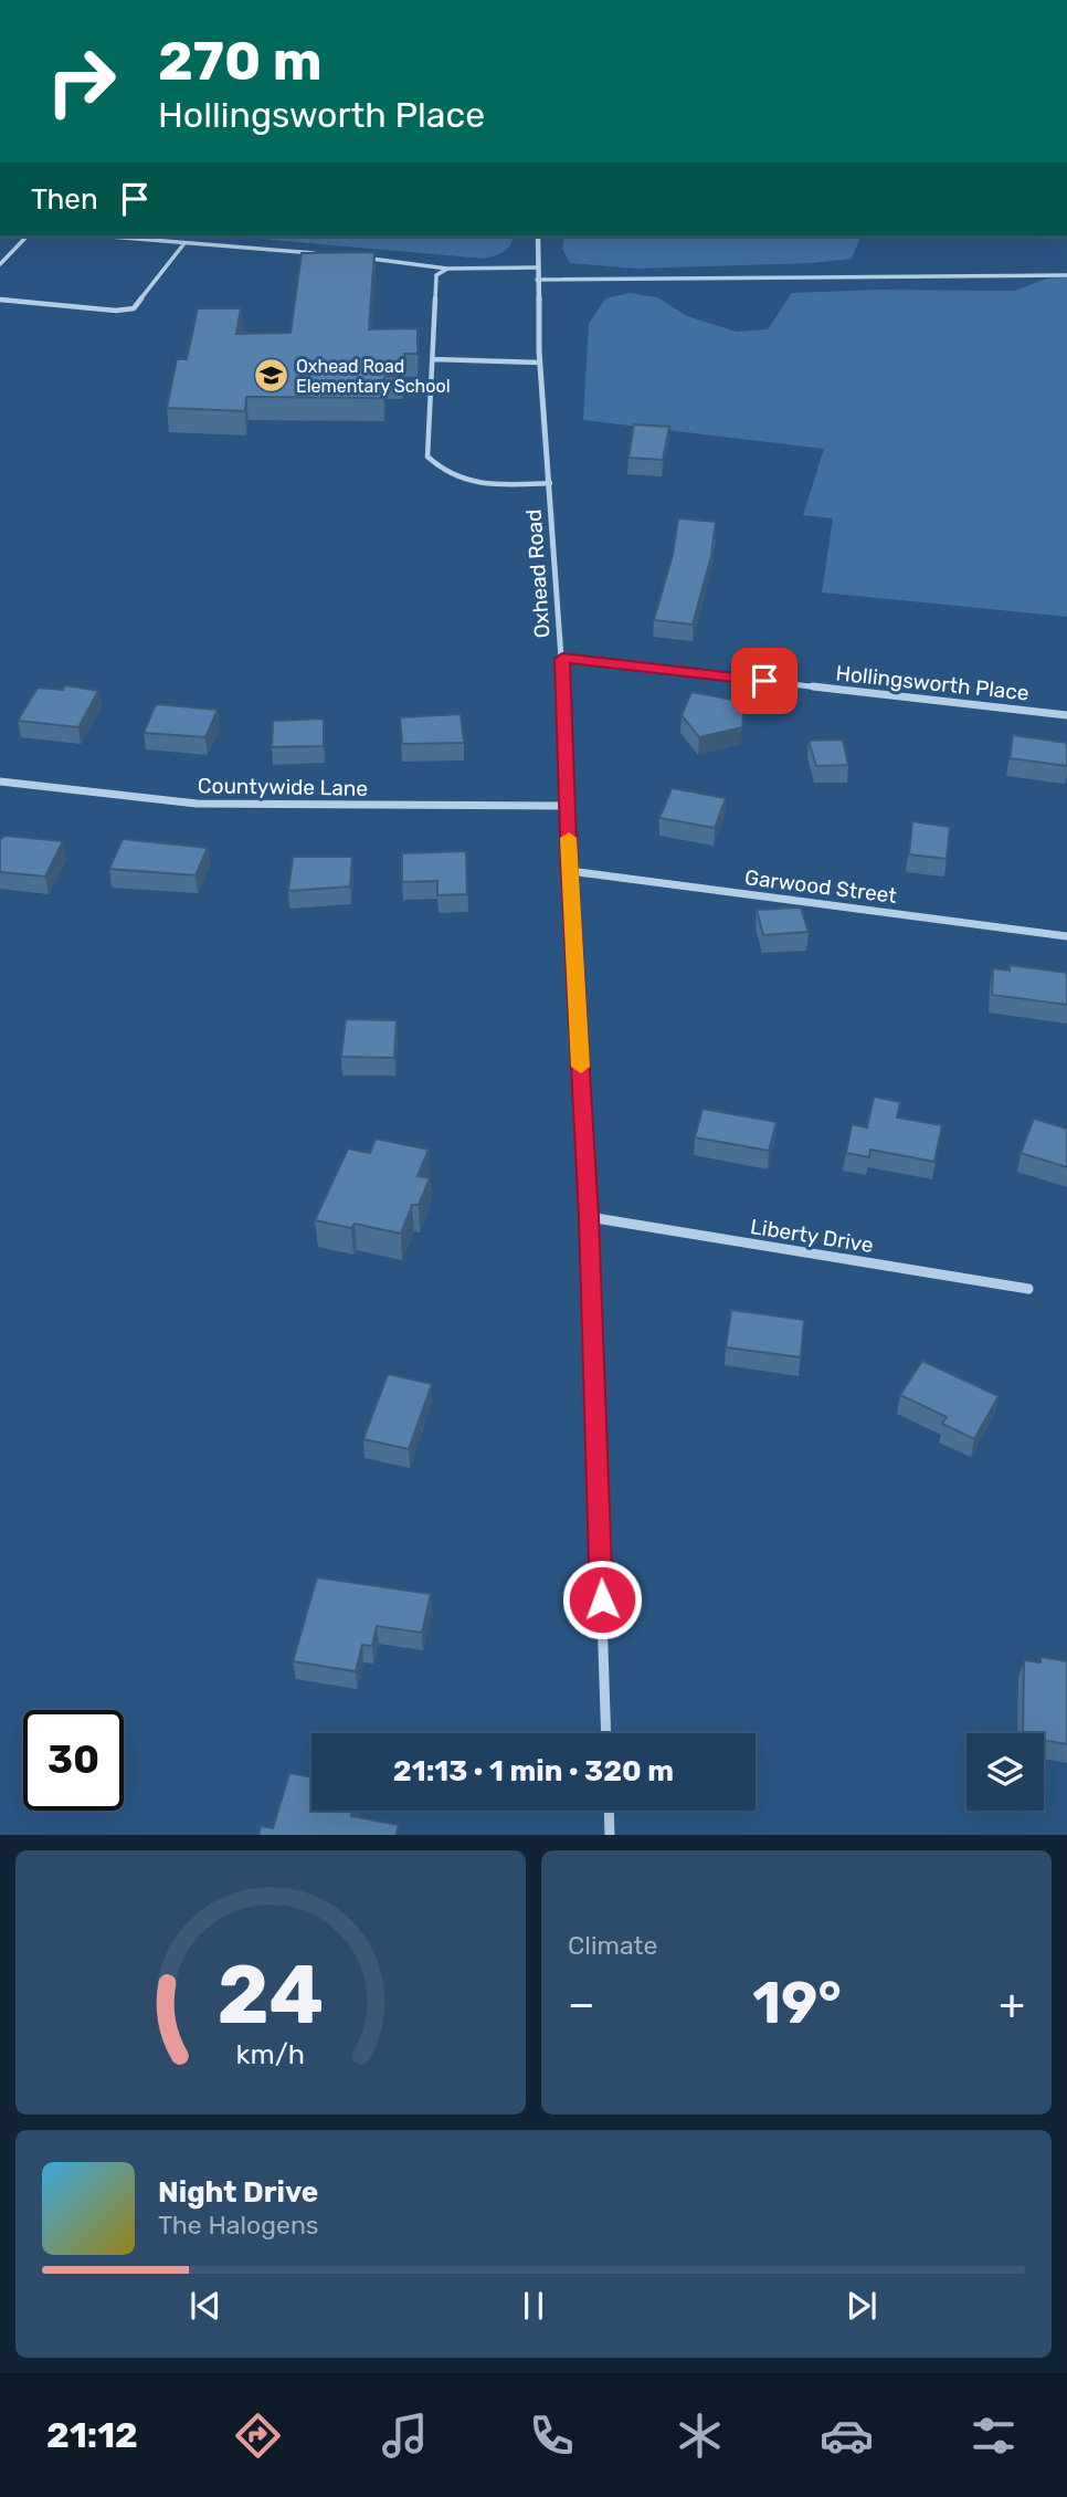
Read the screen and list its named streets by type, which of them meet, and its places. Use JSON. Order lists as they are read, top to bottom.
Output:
{
  "streets": {
    "street": [
      "Oxhead Road",
      "Hollingsworth Place",
      "Countywide Lane",
      "Garwood Street",
      "Liberty Drive"
    ]
  },
  "crossings": [
    ["Oxhead Road", "Hollingsworth Place"],
    ["Oxhead Road", "Countywide Lane"],
    ["Oxhead Road", "Garwood Street"],
    ["Oxhead Road", "Liberty Drive"]
  ],
  "places": {
    "school or university": ["Oxhead Road Elementary School"]
  },
  "page": {
    "turn": ["270 m", "Hollingsworth Place"],
    "then": "Then",
    "limit": "30",
    "trip": "21:13 · 1 min · 320 m",
    "tile": "Climate",
    "heat": ["−", "19°", "+"],
    "song": ["Night Drive", "The Halogens"],
    "tabs": "21:12",
    "gauge": ["24", "km/h"]
  }
}
